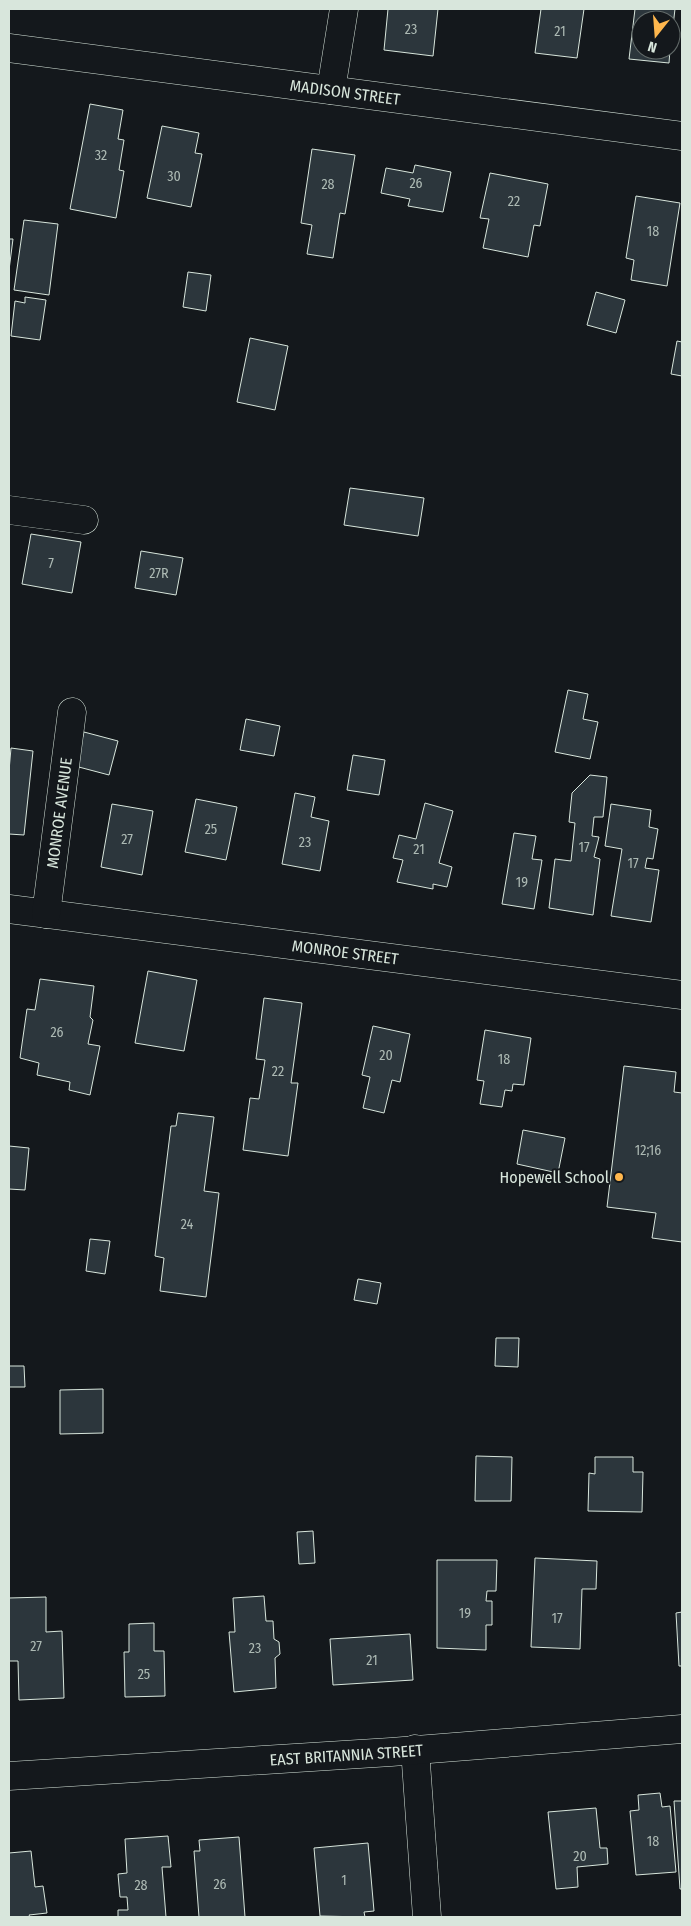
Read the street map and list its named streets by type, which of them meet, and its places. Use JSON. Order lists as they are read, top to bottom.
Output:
{
  "streets": {
    "street": [
      "MADISON STREET",
      "MONROE AVENUE",
      "MONROE STREET",
      "EAST BRITANNIA STREET"
    ]
  },
  "crossings": [
    ["MONROE AVENUE", "MONROE STREET"]
  ],
  "places": ["Hopewell School"],
  "house_numbers": [
    "23",
    "21",
    "32",
    "30",
    "26",
    "28",
    "22",
    "18",
    "7",
    "27R",
    "25",
    "27",
    "23",
    "17",
    "21",
    "17",
    "19",
    "26",
    "20",
    "18",
    "22",
    "12;16",
    "24",
    "19",
    "17",
    "27",
    "23",
    "21",
    "25",
    "18",
    "20",
    "1",
    "26",
    "28"
  ],
  "north": "bottom"
}
